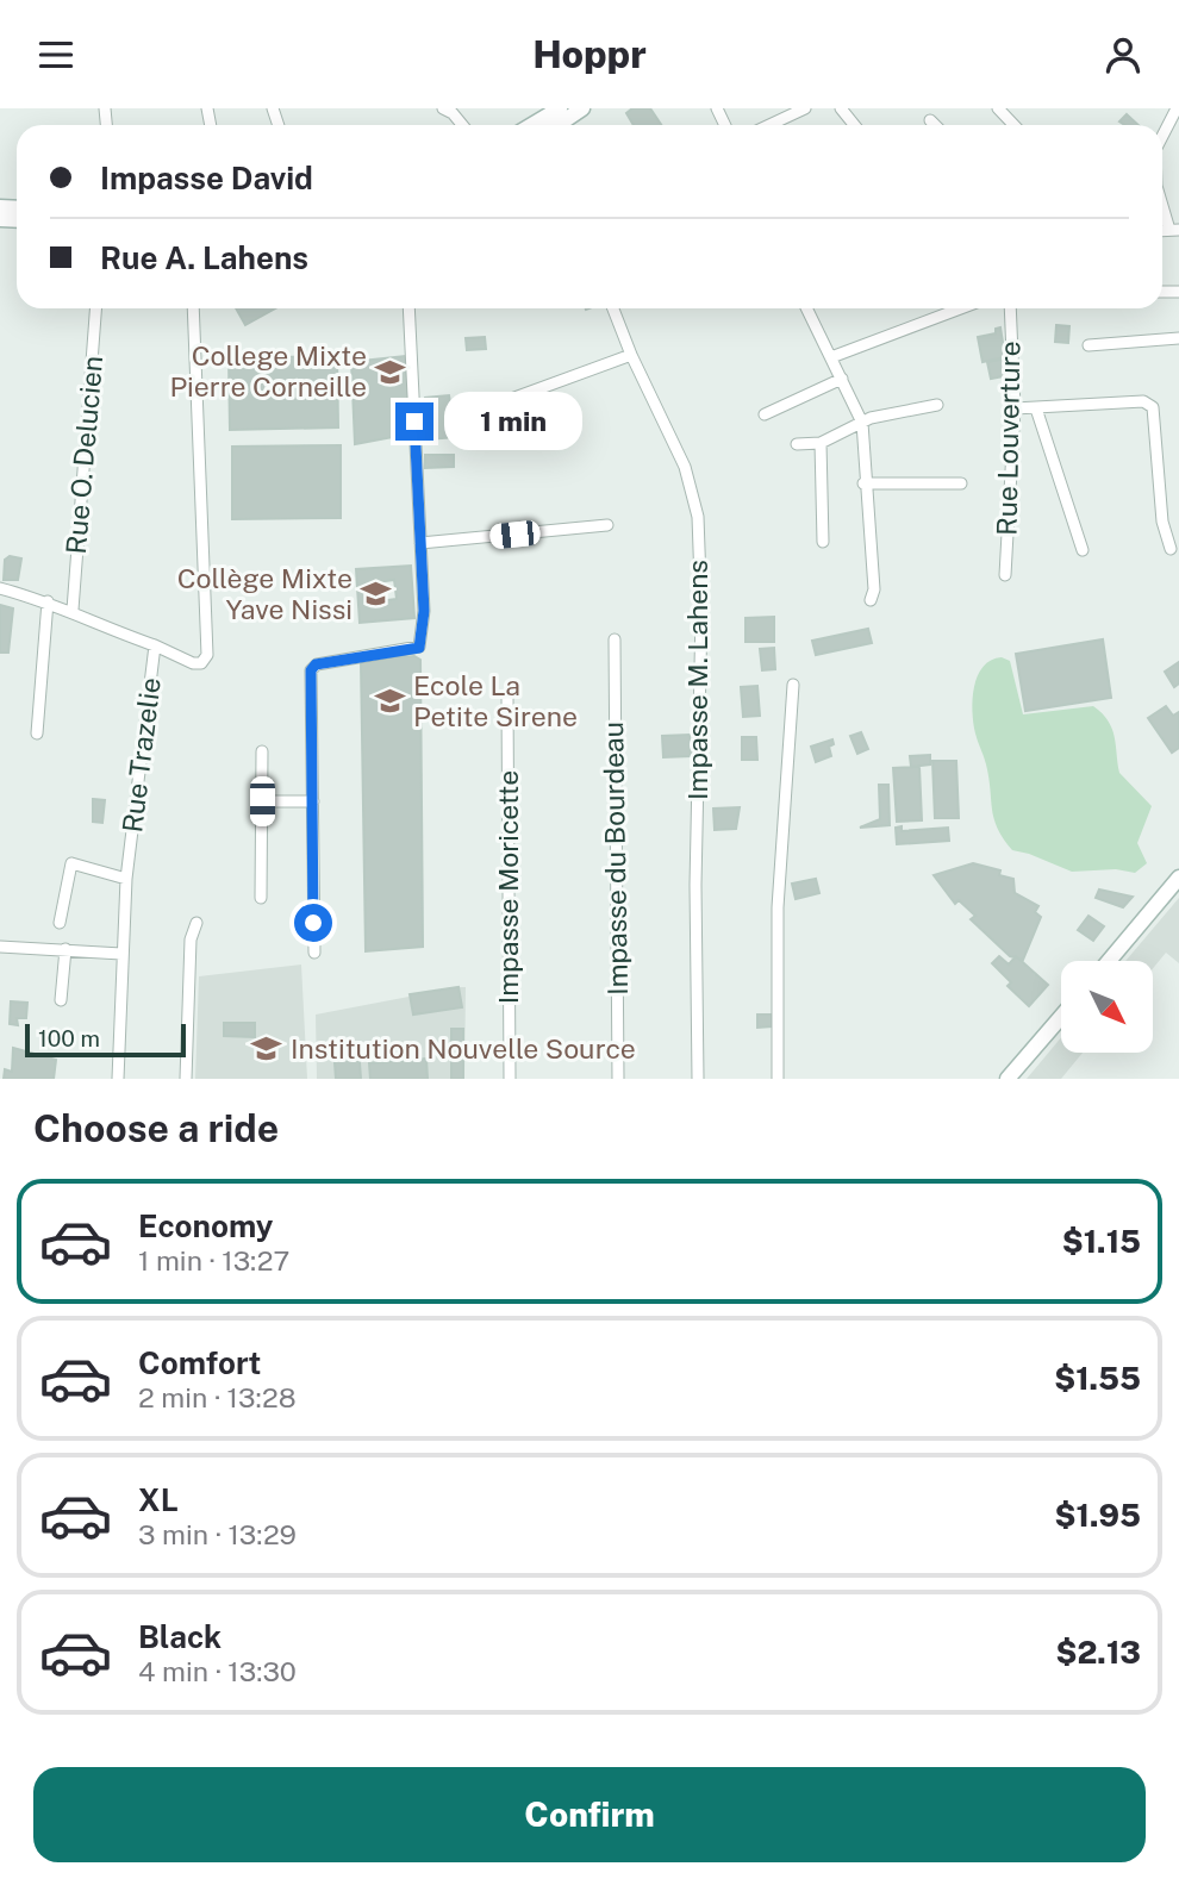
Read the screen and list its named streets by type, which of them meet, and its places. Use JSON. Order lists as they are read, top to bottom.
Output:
{
  "streets": {
    "street": [
      "Rue Louverture",
      "Rue O. Delucien",
      "Impasse M. Lahens",
      "Rue Trazelie",
      "Impasse du Bourdeau",
      "Impasse Moricette"
    ]
  },
  "places": {
    "school or university": [
      "College Mixte Pierre Corneille",
      "Collège Mixte Yave Nissi",
      "Ecole La Petite Sirene",
      "Institution Nouvelle Source"
    ]
  },
  "scale_bar": "100 m",
  "north": "bottom right",
  "page": {
    "header": "Hoppr",
    "banner": ["Impasse David", "Rue A. Lahens"],
    "bubble": "1 min",
    "scale": "100 m",
    "heading": "Choose a ride",
    "list": [
      {
        "name": "Economy",
        "note": "1 min · 13:27",
        "value": "$1.15"
      },
      {
        "name": "Comfort",
        "note": "2 min · 13:28",
        "value": "$1.55"
      },
      {
        "name": "XL",
        "note": "3 min · 13:29",
        "value": "$1.95"
      },
      {
        "name": "Black",
        "note": "4 min · 13:30",
        "value": "$2.13"
      }
    ],
    "buttons": "Confirm"
  }
}
